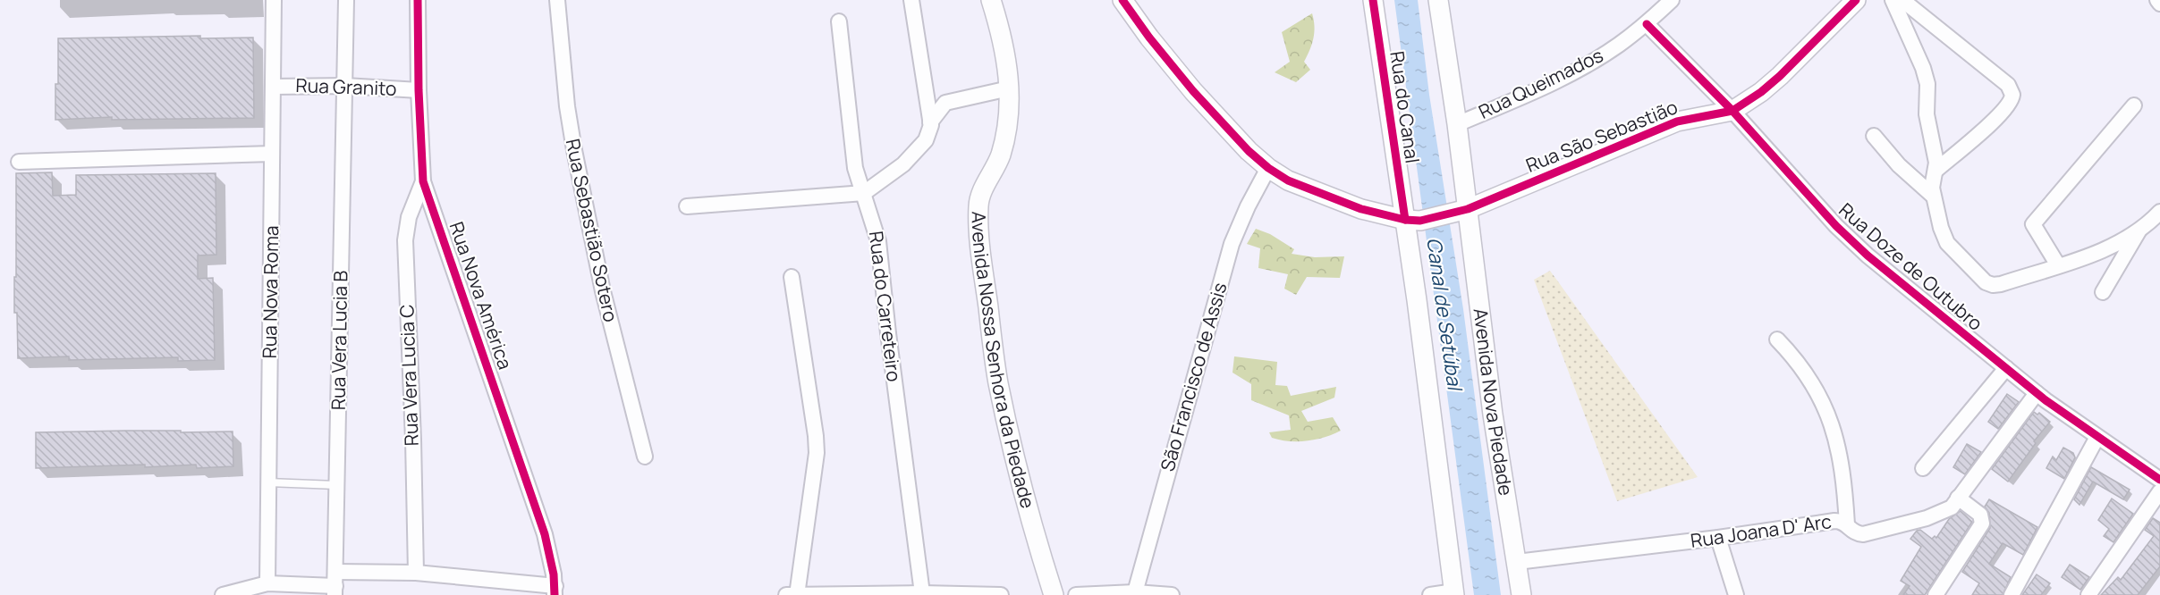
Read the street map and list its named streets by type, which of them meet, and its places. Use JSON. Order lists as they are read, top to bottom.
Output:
{
  "streets": {
    "street": [
      "Rua Queimados",
      "Rua Granito",
      "Rua do Canal",
      "Rua São Sebastião",
      "Rua Sebastião Sotero",
      "Rua Doze de Outubro",
      "Rua Nova Roma",
      "Rua Nova América",
      "Rua do Carreteiro",
      "Rua Vera Lucia B",
      "Avenida Nossa Senhora da Piedade",
      "Rua Vera Lucia C",
      "São Francisco de Assis",
      "Avenida Nova Piedade",
      "Rua Joana D' Arc"
    ]
  },
  "crossings": [
    ["Rua Queimados", "Rua Doze de Outubro"],
    ["Rua Granito", "Rua Nova Roma"],
    ["Rua Granito", "Rua Nova América"],
    ["Rua Granito", "Rua Vera Lucia B"],
    ["Rua do Canal", "Rua São Sebastião"],
    ["Rua São Sebastião", "Rua Doze de Outubro"],
    ["Rua São Sebastião", "Avenida Nova Piedade"],
    ["Rua Doze de Outubro", "Rua Joana D' Arc"],
    ["Rua Nova América", "Rua Vera Lucia C"],
    ["Avenida Nova Piedade", "Rua Joana D' Arc"]
  ],
  "water": ["Canal de Setúbal"]
}
